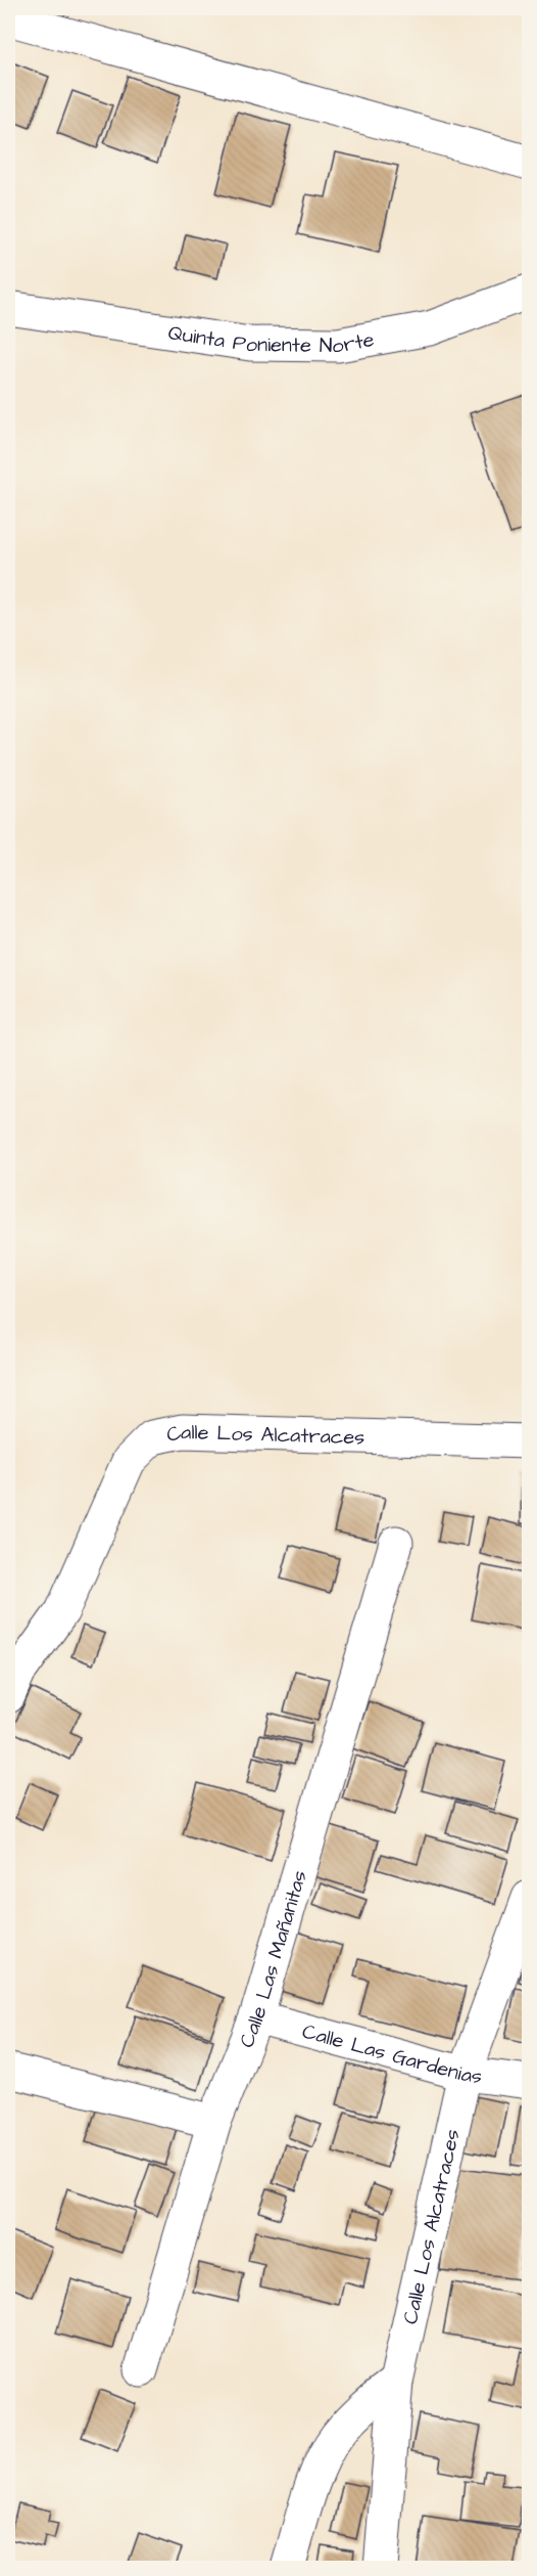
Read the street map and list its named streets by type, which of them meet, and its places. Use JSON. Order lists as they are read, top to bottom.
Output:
{
  "streets": {
    "street": [
      "Quinta Poniente Norte",
      "Calle Los Alcatraces",
      "Calle Las Mañanitas",
      "Calle Las Gardenias"
    ]
  },
  "crossings": [
    ["Calle Los Alcatraces", "Calle Las Gardenias"],
    ["Calle Las Mañanitas", "Calle Las Gardenias"]
  ]
}
